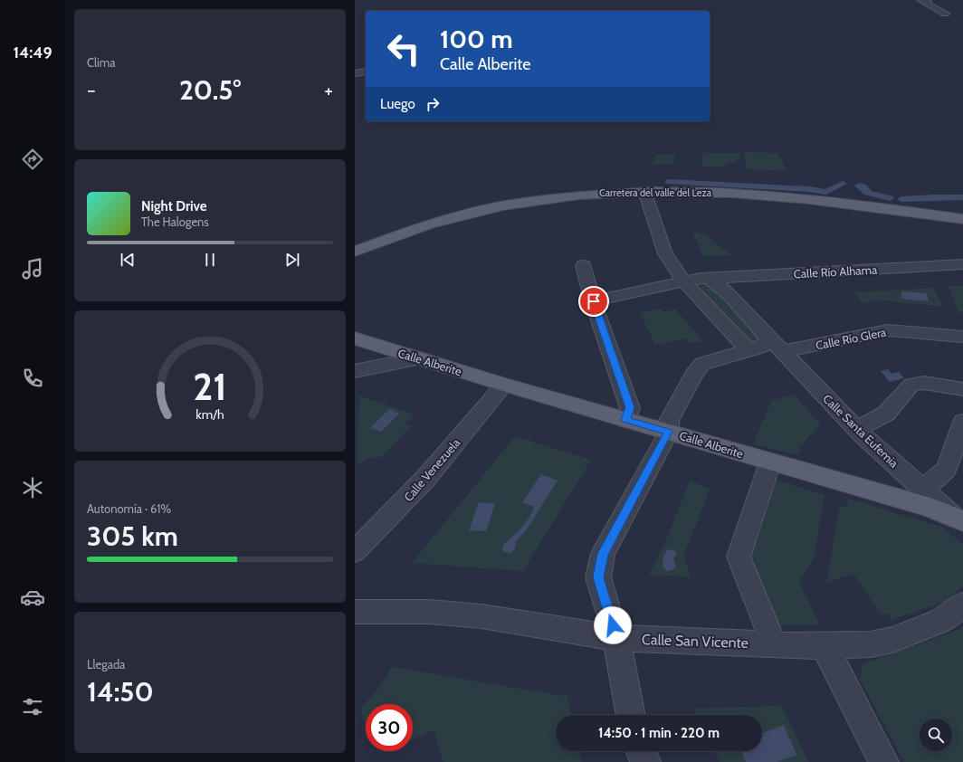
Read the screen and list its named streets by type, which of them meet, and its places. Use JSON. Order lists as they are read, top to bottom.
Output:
{
  "streets": {
    "main road": ["Carretera del valle del Leza", "Calle Alberite"],
    "street": [
      "Calle Río Alhama",
      "Calle Río Glera",
      "Calle Santa Eufemia",
      "Calle Venezuela",
      "Calle San Vicente"
    ]
  },
  "crossings": [
    ["Carretera del valle del Leza", "Calle Santa Eufemia"],
    ["Calle Río Alhama", "Calle Santa Eufemia"],
    ["Calle Río Glera", "Calle Alberite"],
    ["Calle Río Glera", "Calle Santa Eufemia"],
    ["Calle Río Glera", "Calle San Vicente"],
    ["Calle Alberite", "Calle Santa Eufemia"],
    ["Calle Alberite", "Calle Venezuela"]
  ],
  "page": {
    "tabs": "14:49",
    "tile": [
      "Clima",
      ["Autonomía · 61%", "305 km"],
      ["Llegada", "14:50"]
    ],
    "turn": ["100 m", "Calle Alberite"],
    "heat": ["−", "20.5°", "+"],
    "then": "Luego",
    "song": ["Night Drive", "The Halogens"],
    "limit": "30",
    "trip": "14:50 · 1 min · 220 m",
    "gauge": ["21", "km/h"]
  }
}
